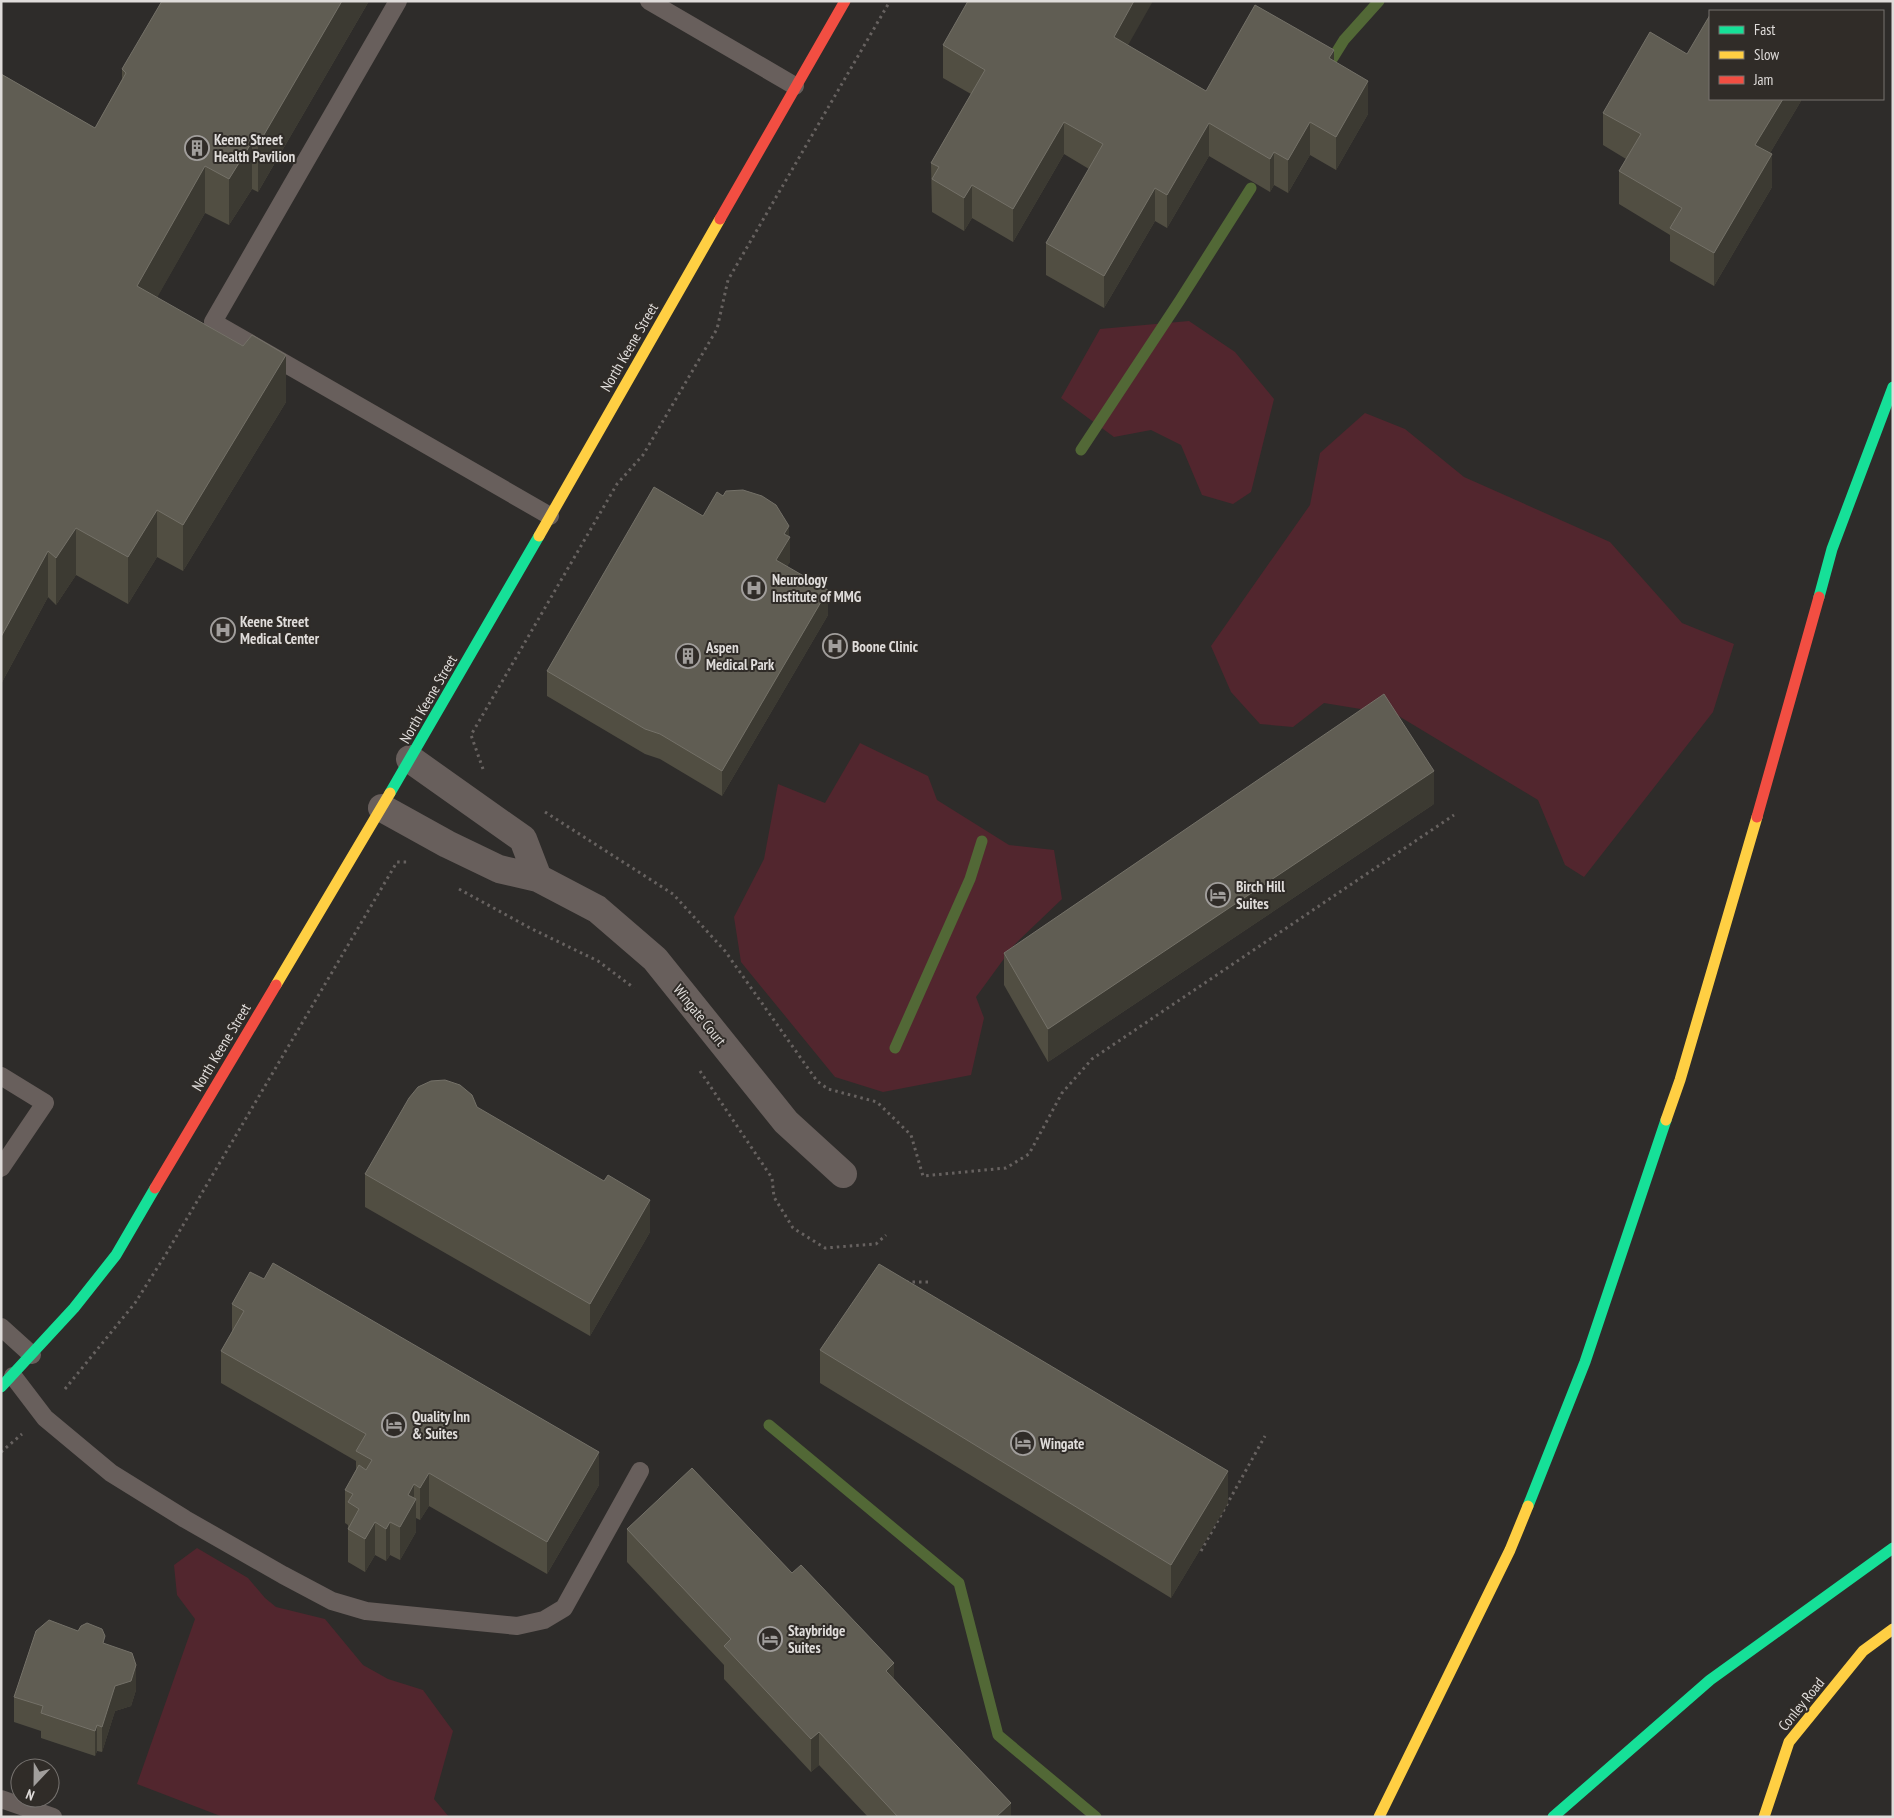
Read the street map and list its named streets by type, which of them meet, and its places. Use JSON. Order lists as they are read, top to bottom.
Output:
{
  "streets": {
    "main road": ["North Keene Street", "Conley Road"],
    "street": ["Wingate Court"]
  },
  "crossings": [
    ["North Keene Street", "Wingate Court"]
  ],
  "places": {
    "building": ["Keene Street Health Pavilion", "Aspen Medical Park"],
    "hospital": ["Neurology Institute of MMG", "Keene Street Medical Center", "Boone Clinic"],
    "hotel": [
      "Birch Hill Suites",
      "Quality Inn & Suites",
      "Wingate",
      "Staybridge Suites"
    ]
  },
  "legend": ["Fast", "Slow", "Jam"],
  "north": "bottom"
}
